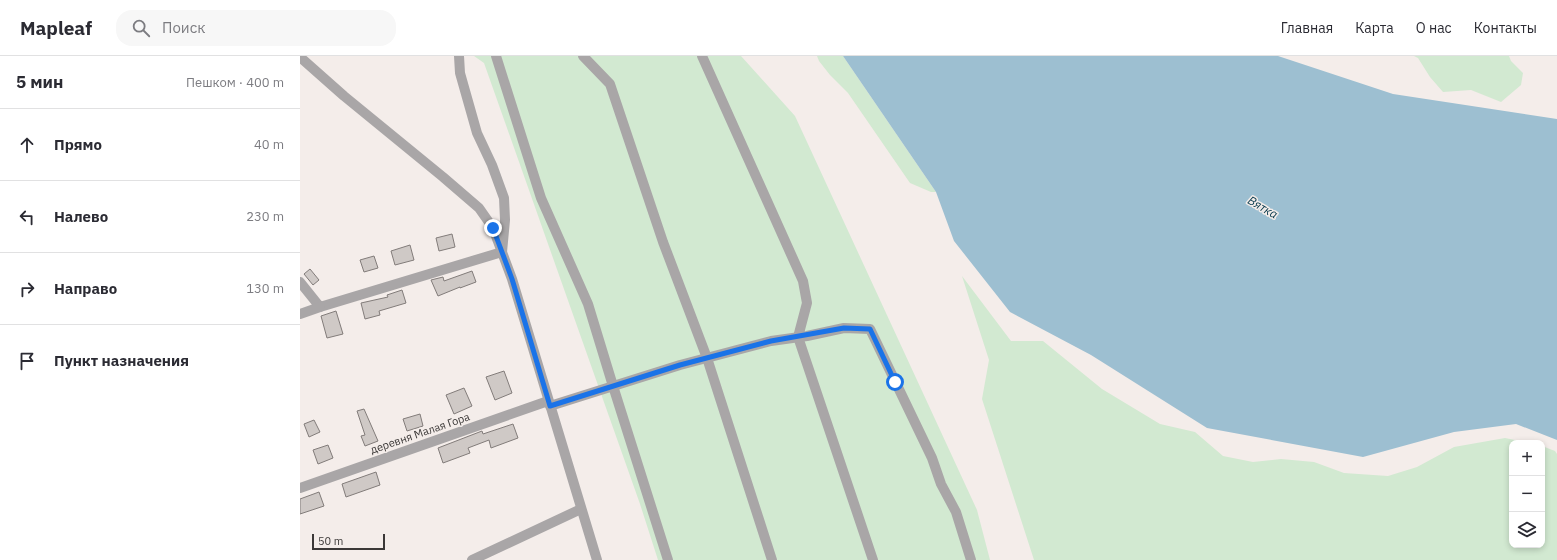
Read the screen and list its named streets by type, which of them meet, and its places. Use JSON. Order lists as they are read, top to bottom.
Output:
{
  "streets": {
    "street": ["деревня Малая Гора"]
  },
  "water": ["Вятка"],
  "scale_bar": "50 m",
  "page": {
    "header": "Mapleaf",
    "search": "Поиск",
    "nav": [
      "Главная",
      "Карта",
      "О нас",
      "Контакты"
    ],
    "heading": ["5 мин", "Пешком · 400 m"],
    "list": [
      ["Прямо", "40 m"],
      ["Налево", "230 m"],
      ["Направо", "130 m"],
      "Пункт назначения"
    ],
    "map_buttons": ["+", "−"],
    "scale": "50 m"
  }
}
